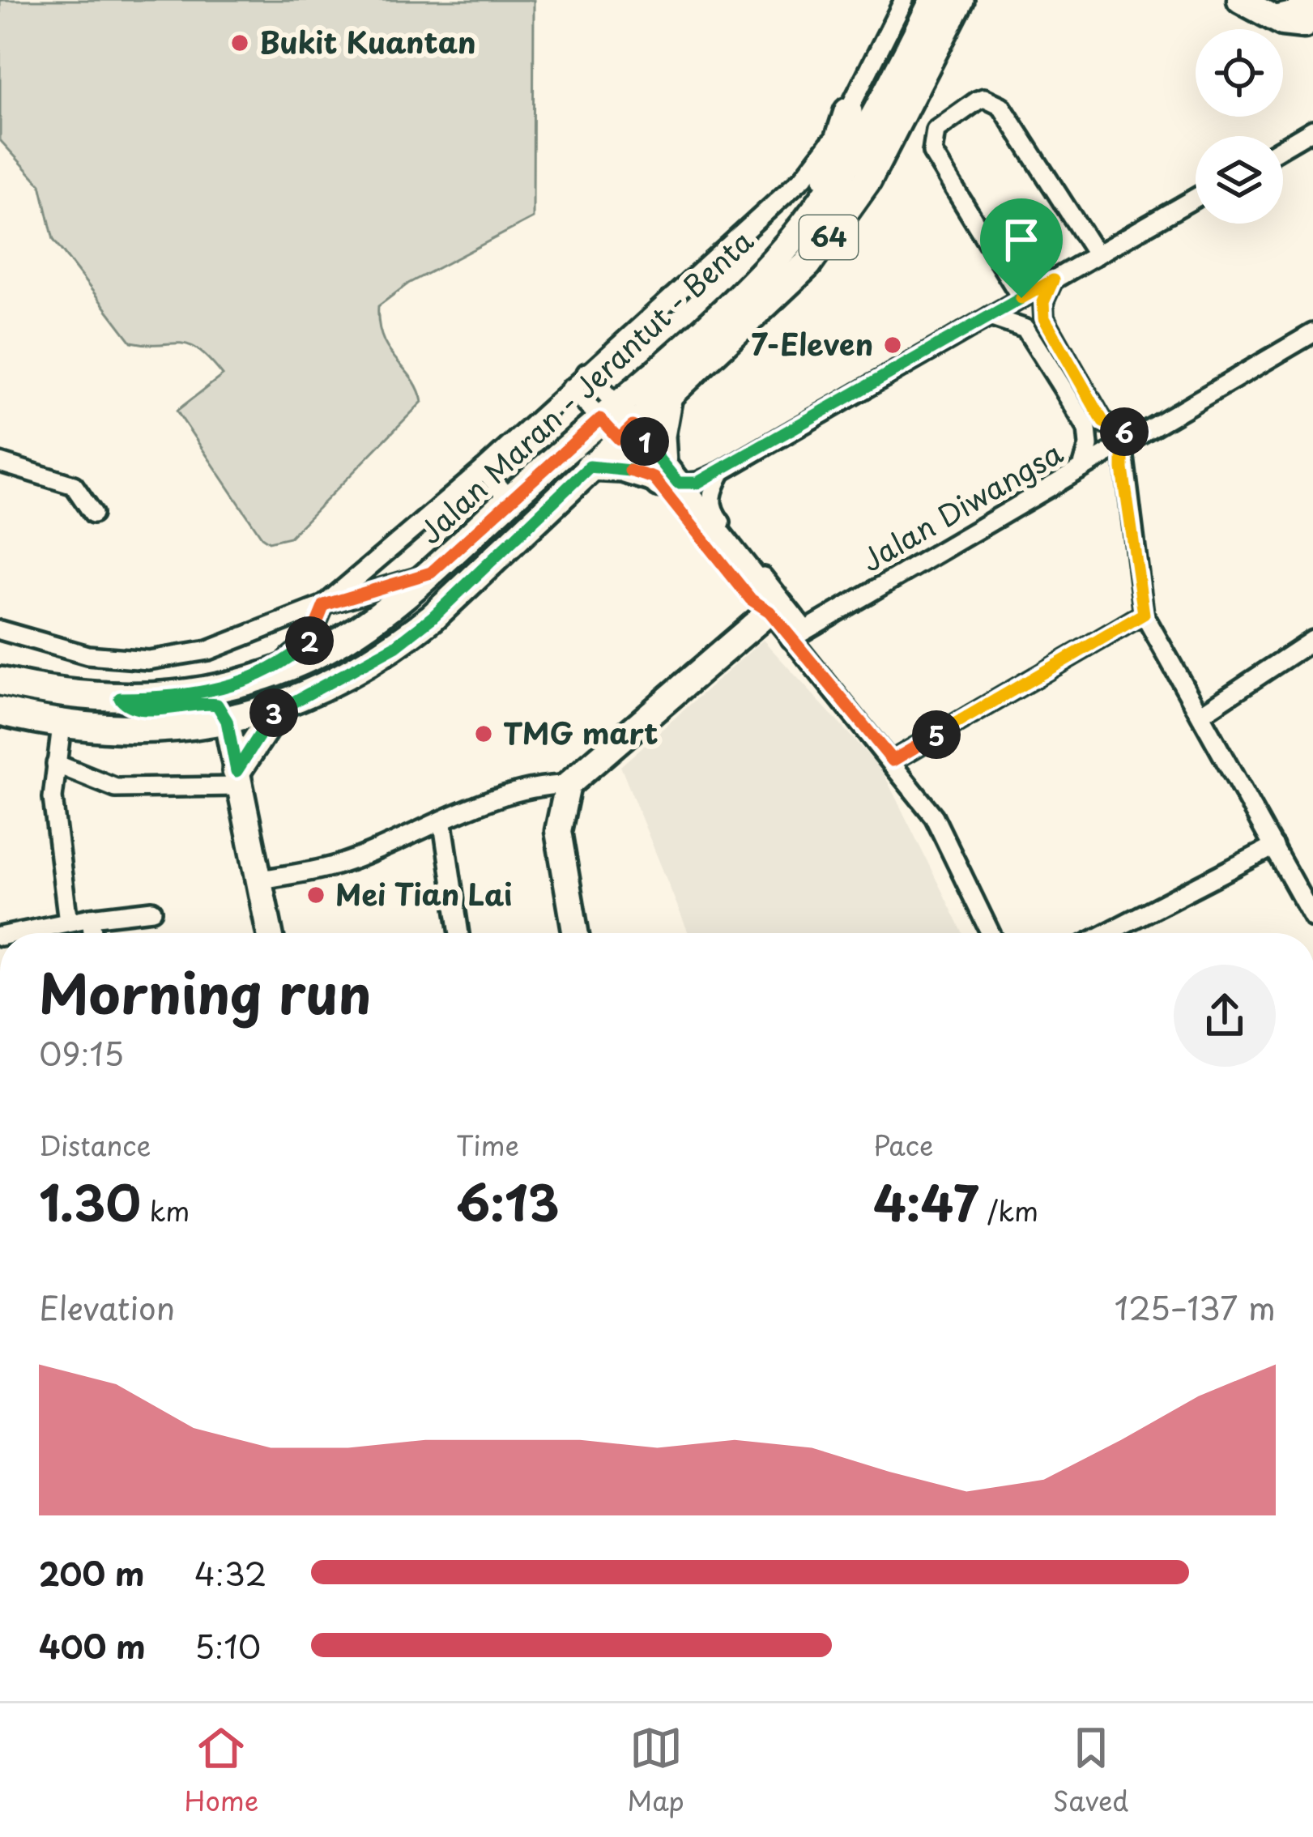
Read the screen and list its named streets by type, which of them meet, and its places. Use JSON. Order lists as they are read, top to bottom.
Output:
{
  "streets": {
    "main road": ["64", "Jalan Maran - Jerantut - Benta"],
    "street": ["Jalan Diwangsa"]
  },
  "places": [
    "Bukit Kuantan",
    "7-Eleven",
    "TMG mart",
    "Mei Tian Lai"
  ],
  "page": {
    "pins": [
      "6",
      "1",
      "2",
      "3",
      "5"
    ],
    "heading": ["Morning run", "09:15"],
    "stats": [
      ["Distance", "1.30 km"],
      ["Time", "6:13"],
      ["Pace", "4:47 /km"]
    ],
    "chart": ["Elevation", "125–137 m"],
    "list": [
      {
        "name": "200 m",
        "note": "4:32"
      },
      {
        "name": "400 m",
        "note": "5:10"
      }
    ],
    "tabs": ["Home", "Map", "Saved"]
  }
}
